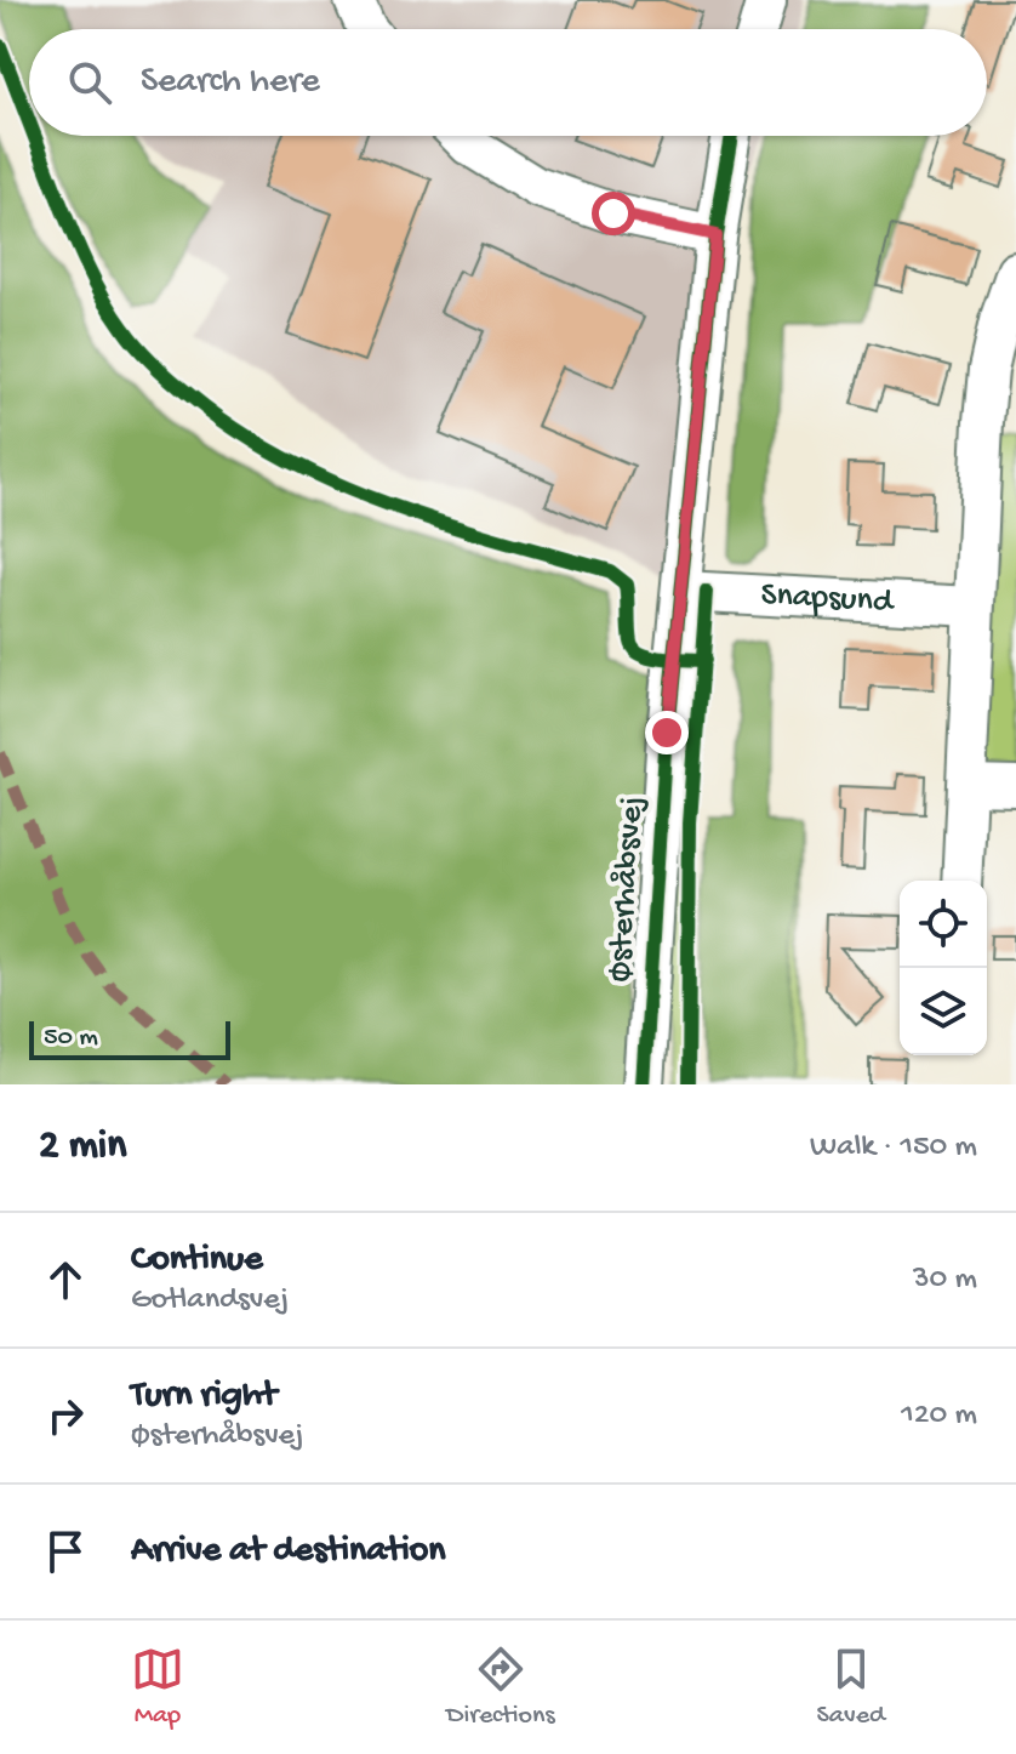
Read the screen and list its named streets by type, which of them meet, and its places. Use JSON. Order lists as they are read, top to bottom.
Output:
{
  "streets": {
    "street": ["Snapsund", "Østerhåbsvej"]
  },
  "crossings": [
    ["Snapsund", "Østerhåbsvej"]
  ],
  "scale_bar": "50 m",
  "page": {
    "search": "Search here",
    "scale": "50 m",
    "heading": ["2 min", "Walk · 150 m"],
    "list": [
      ["Continue", "Gotlandsvej", "30 m"],
      ["Turn right", "Østerhåbsvej", "120 m"],
      "Arrive at destination"
    ],
    "nav": ["Map", "Directions", "Saved"]
  }
}
